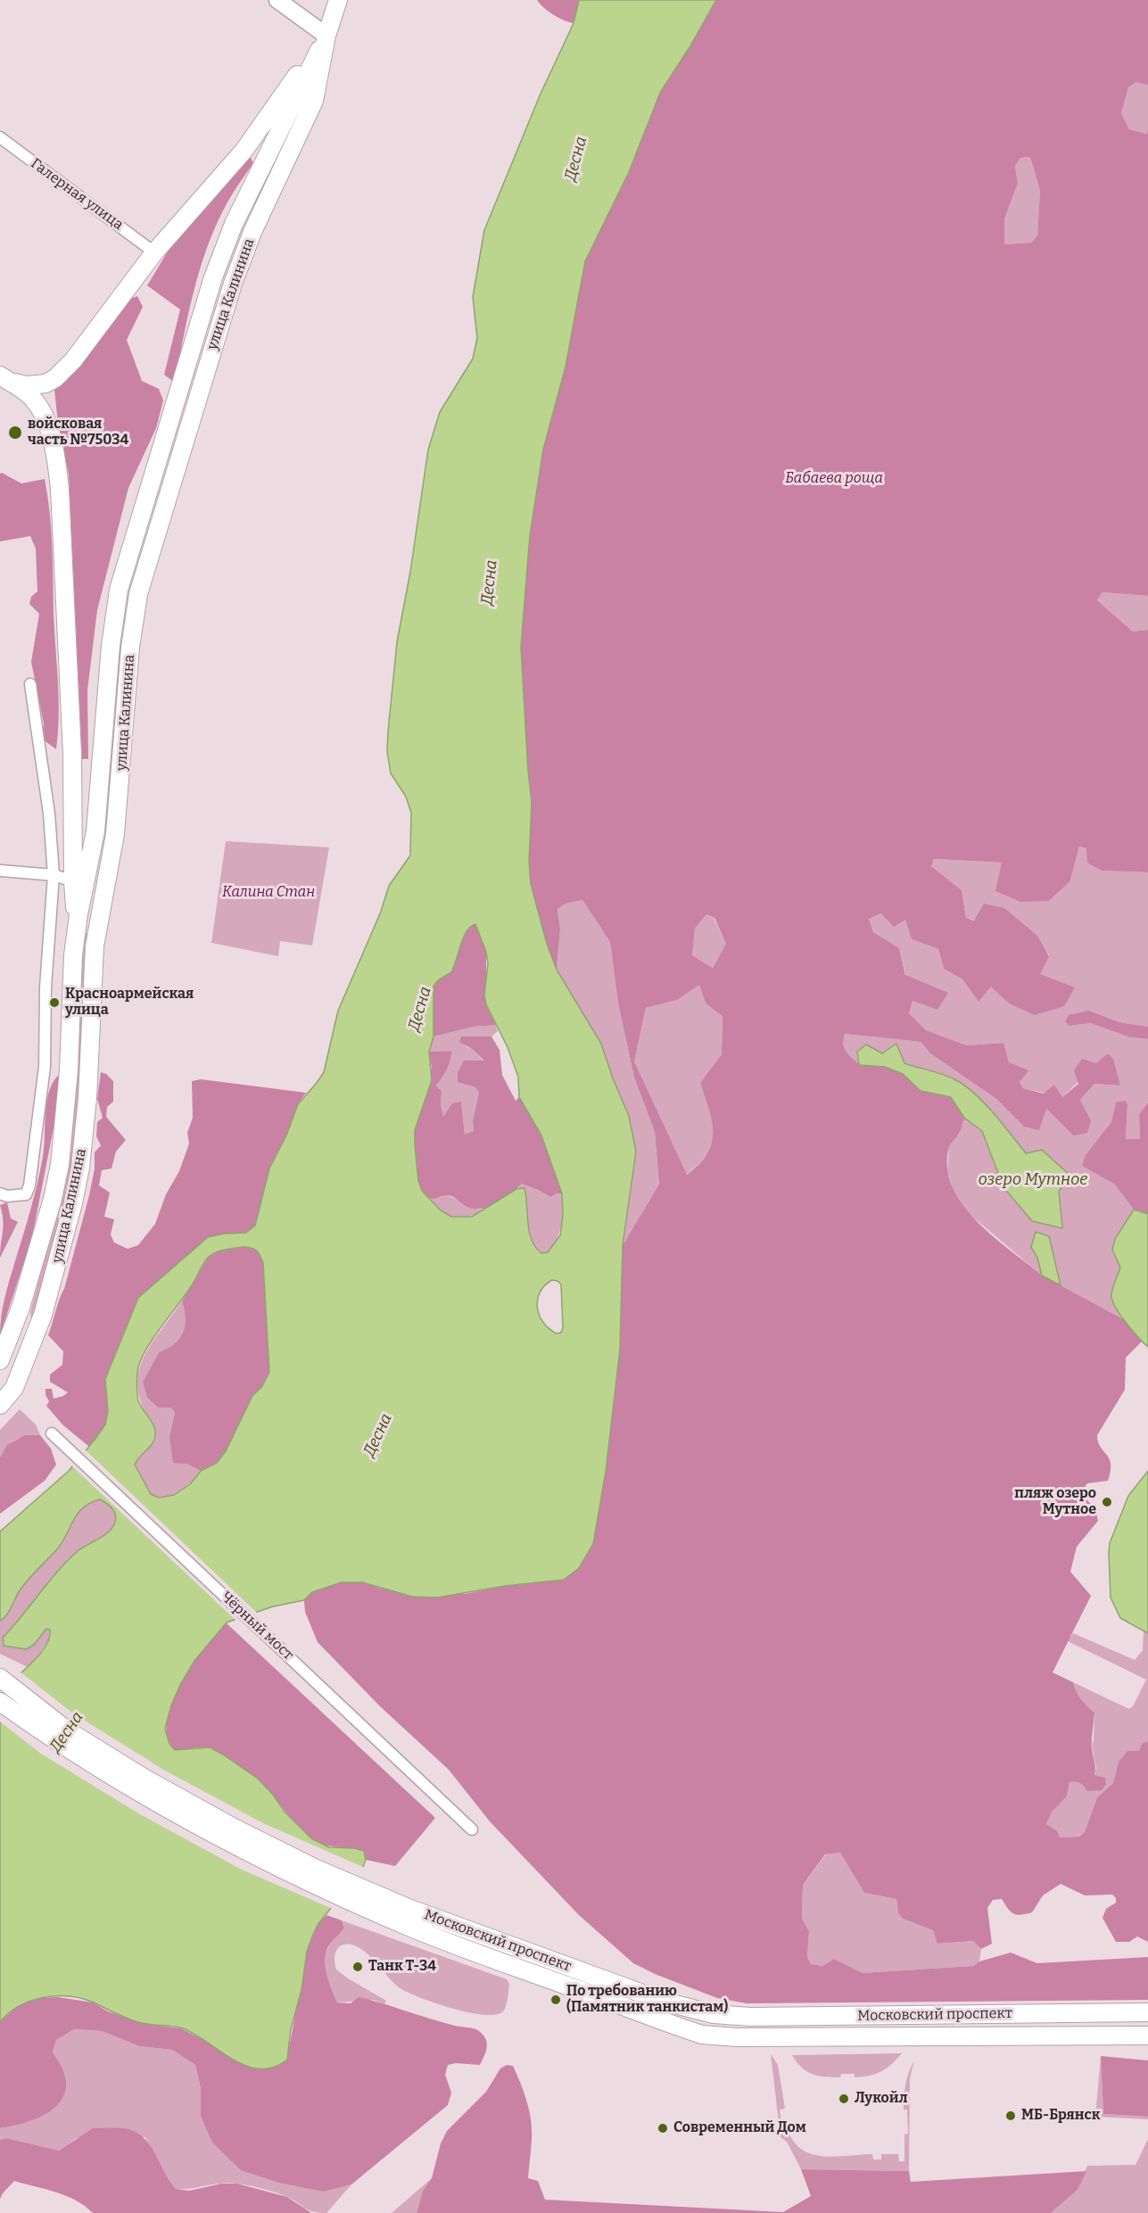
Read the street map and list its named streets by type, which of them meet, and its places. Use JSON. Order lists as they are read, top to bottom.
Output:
{
  "streets": {
    "main road": ["улица Калинина", "Московский проспект"],
    "street": ["Галерная улица", "Чёрный мост"]
  },
  "water": ["Десна", "озеро Мутное"],
  "parks": ["Бабаева роща", "Калина Стан"],
  "places": [
    "войсковая часть №75034",
    "Красноармейская улица",
    "пляж озеро Мутное",
    "Танк Т-34",
    "По требованию (Памятник танкистам)",
    "Лукойл",
    "МБ-Брянск",
    "Современный Дом"
  ]
}
